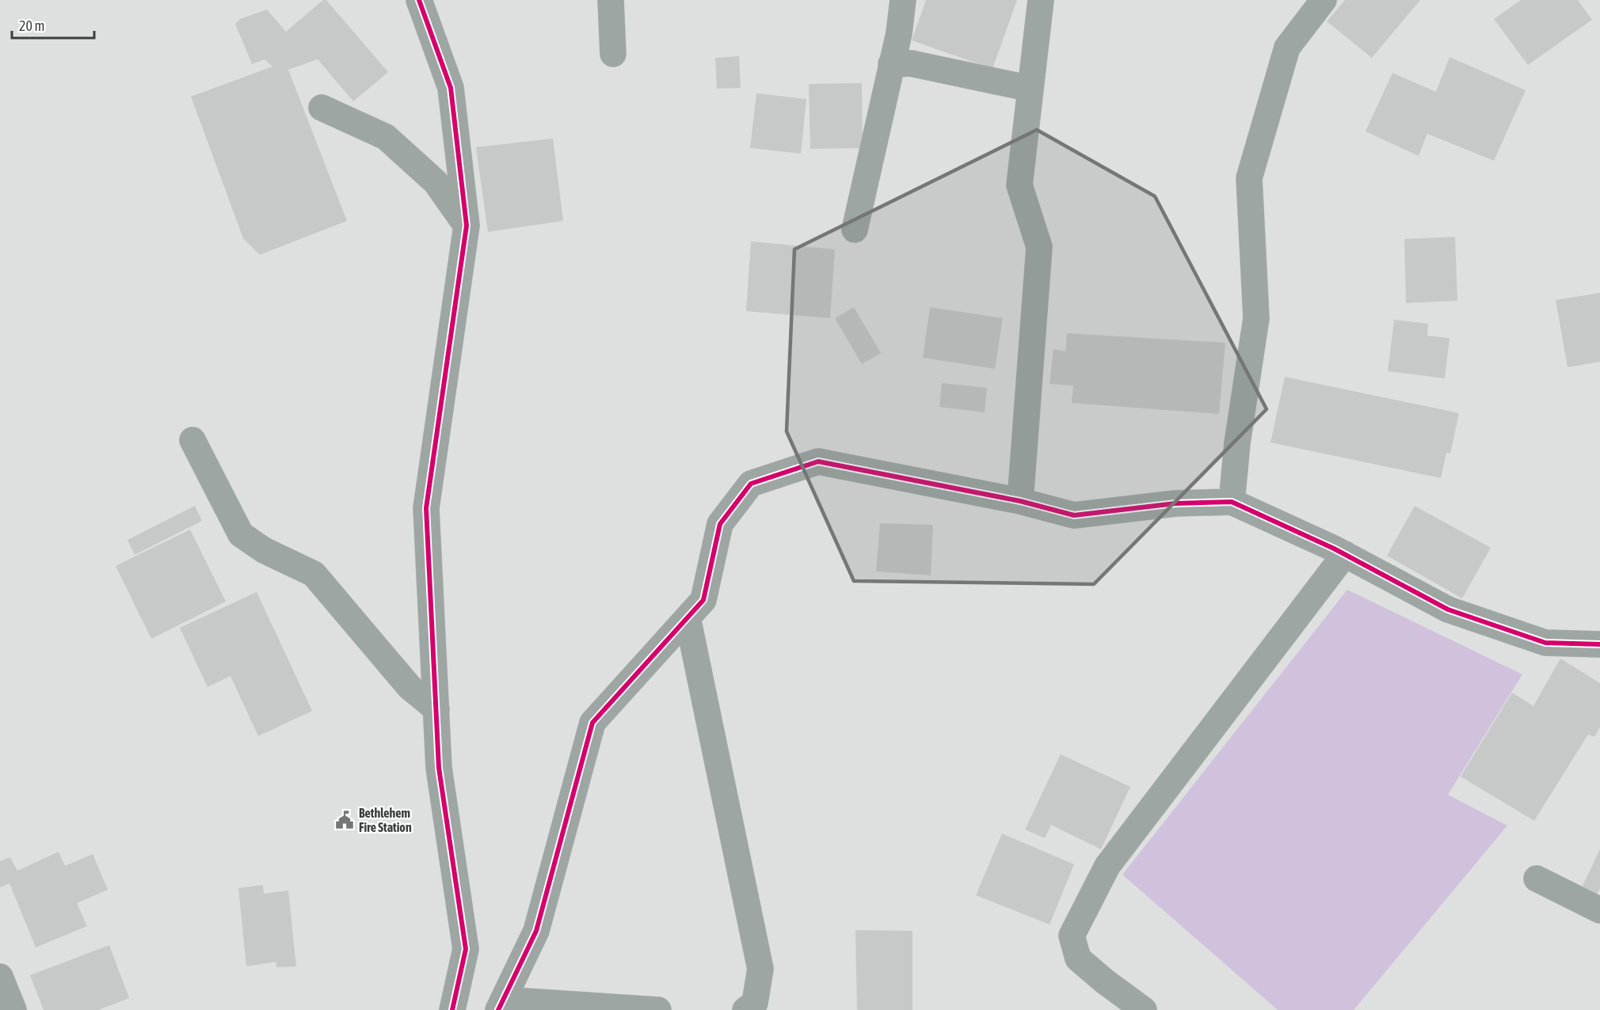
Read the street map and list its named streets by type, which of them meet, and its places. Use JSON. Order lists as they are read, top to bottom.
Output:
{
  "places": {
    "public building": ["Bethlehem Fire Station"]
  },
  "scale_bar": "20 m"
}
